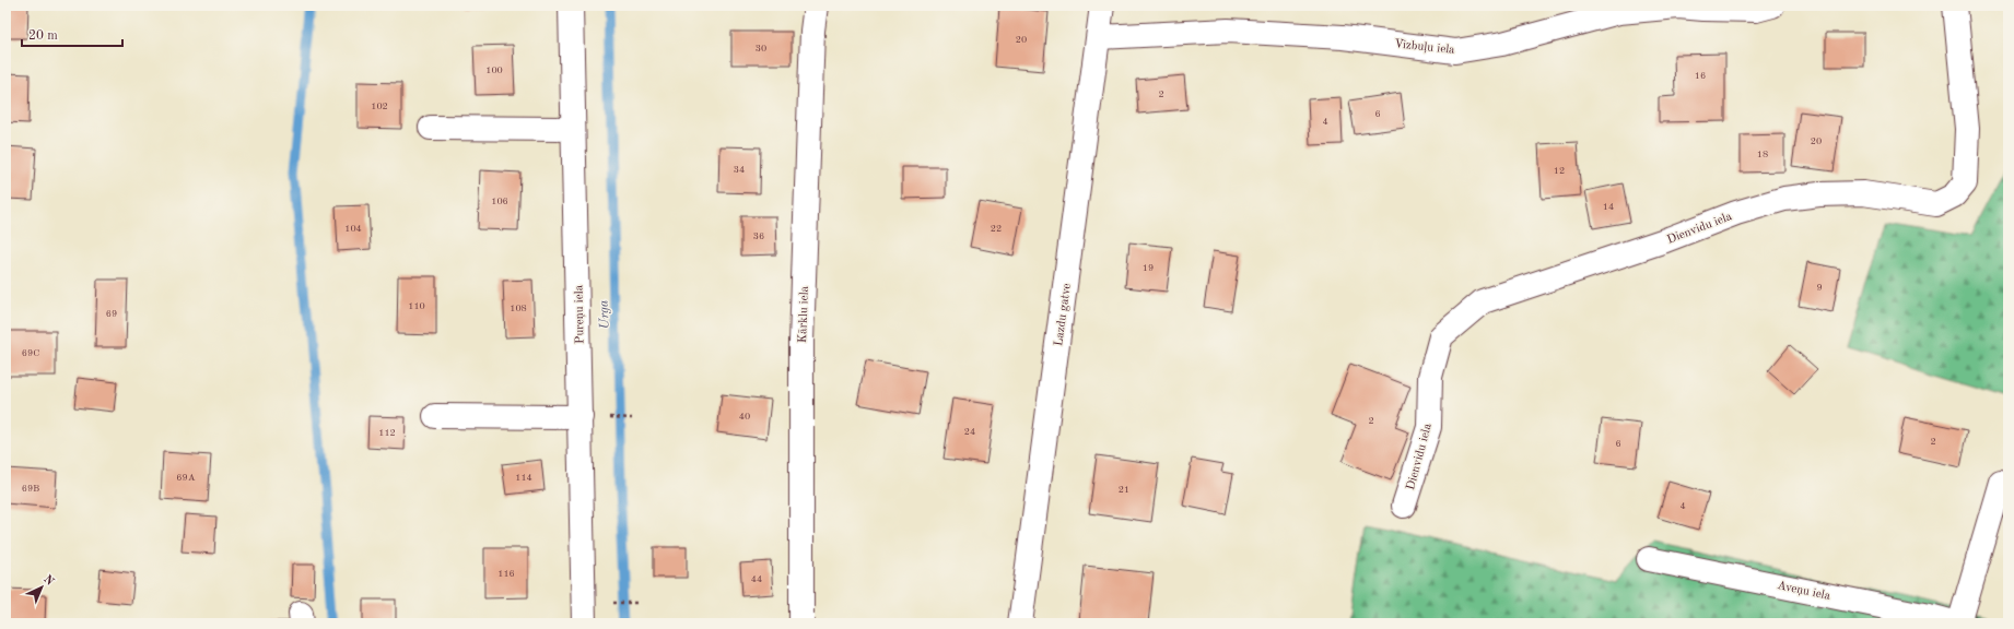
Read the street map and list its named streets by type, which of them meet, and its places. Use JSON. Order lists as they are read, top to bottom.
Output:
{
  "streets": {
    "street": [
      "Vizbuļu iela",
      "Dienvidu iela",
      "Pureņu iela",
      "Kārklu iela",
      "Lazdu gatve",
      "Aveņu iela"
    ]
  },
  "crossings": [
    ["Vizbuļu iela", "Lazdu gatve"]
  ],
  "water": ["Urga"],
  "house_numbers": [
    "20",
    "30",
    "100",
    "16",
    "2",
    "102",
    "6",
    "4",
    "20",
    "18",
    "34",
    "12",
    "106",
    "14",
    "104",
    "22",
    "36",
    "19",
    "9",
    "110",
    "108",
    "69",
    "69C",
    "40",
    "2",
    "24",
    "112",
    "2",
    "6",
    "69A",
    "114",
    "69B",
    "21",
    "4",
    "116",
    "44"
  ],
  "scale_bar": "20 m",
  "north": "top right"
}
